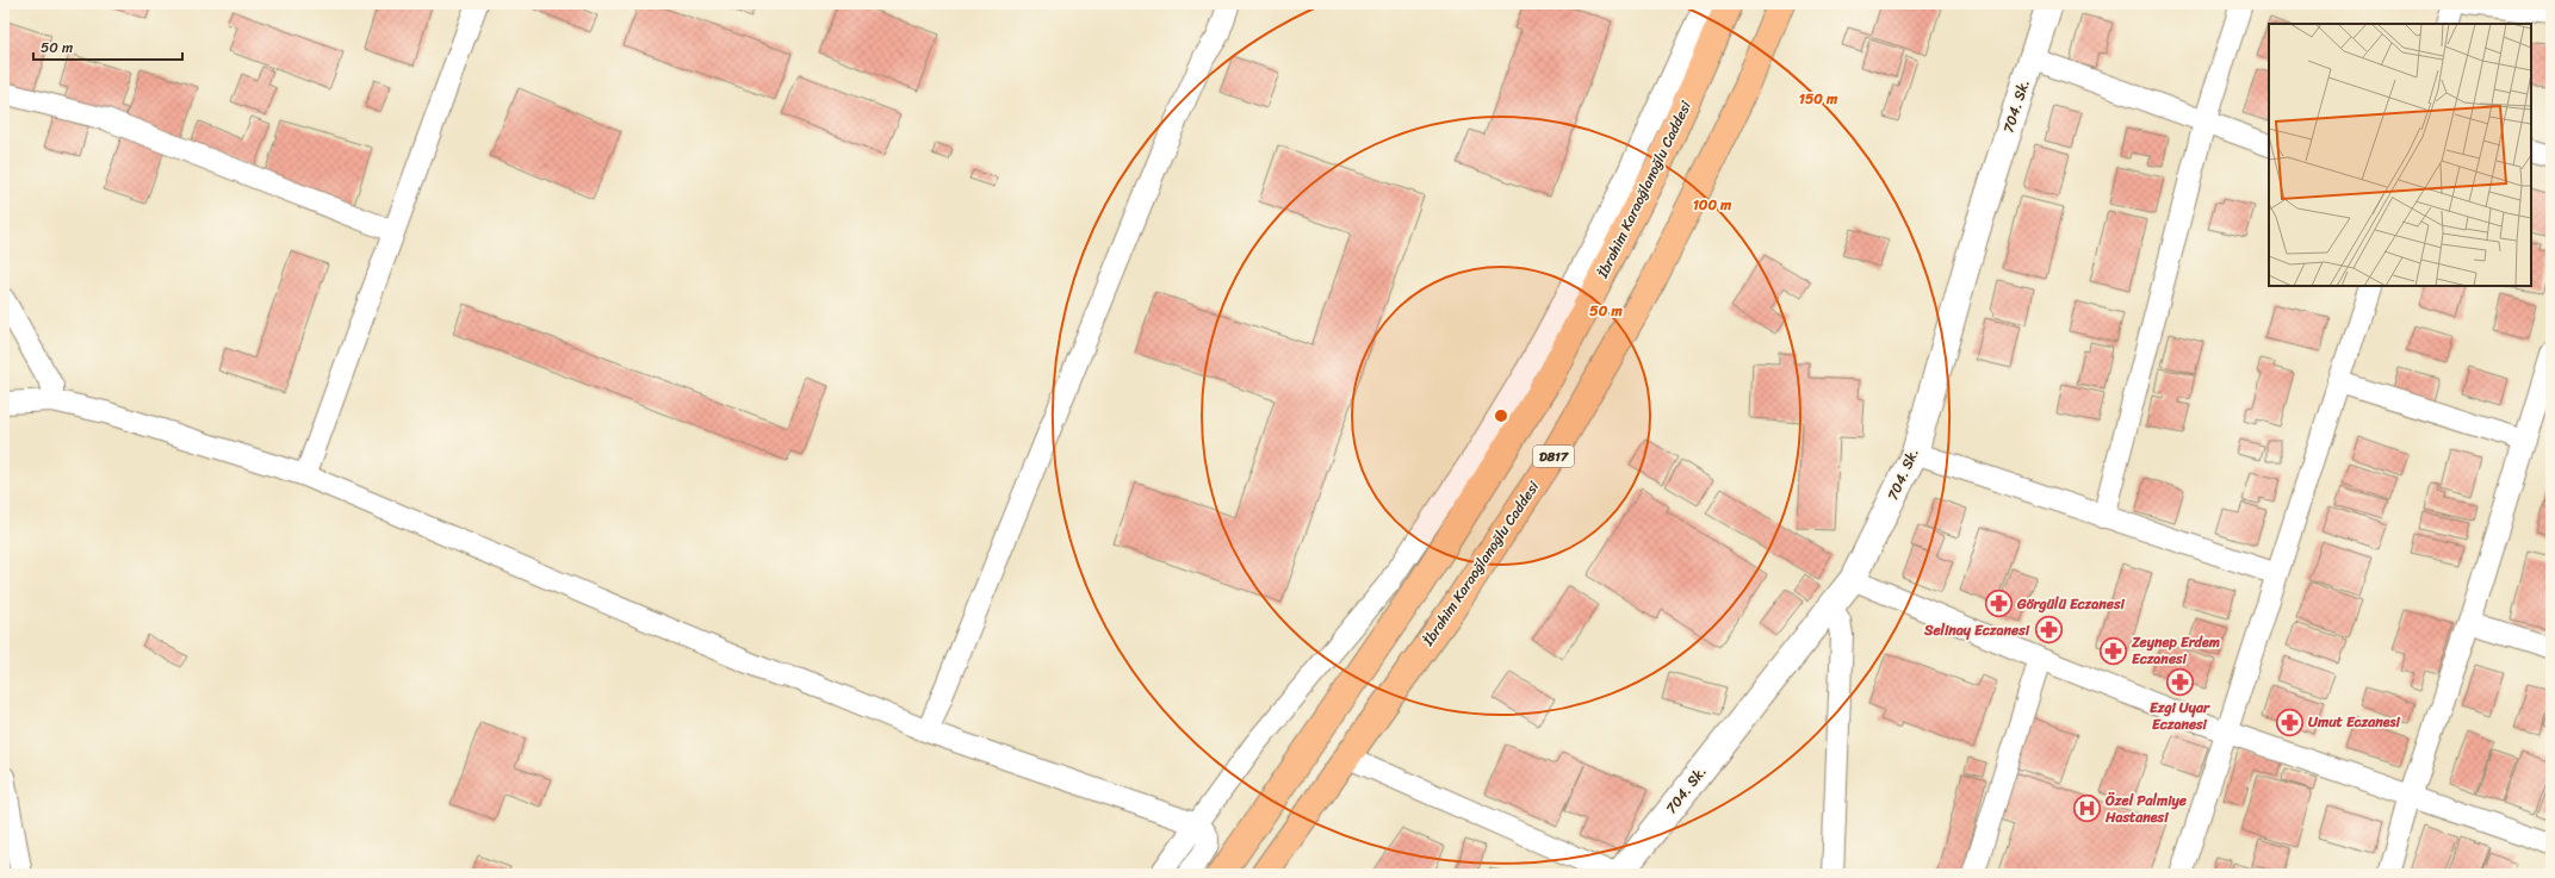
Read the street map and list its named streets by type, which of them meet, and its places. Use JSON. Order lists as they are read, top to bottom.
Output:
{
  "streets": {
    "highway": ["İbrahim Karaoğlanoğlu Caddesi", "D817"],
    "street": ["704. Sk."]
  },
  "places": {
    "pharmacy": [
      "Görgülü Eczanesi",
      "Selinay Eczanesi",
      "Zeynep Erdem Eczanesi",
      "Ezgi Uyar Eczanesi",
      "Umut Eczanesi"
    ],
    "hospital": ["Özel Palmiye Hastanesi"]
  },
  "scale_bar": "50 m",
  "rings": ["150 m", "100 m", "50 m"]
}
